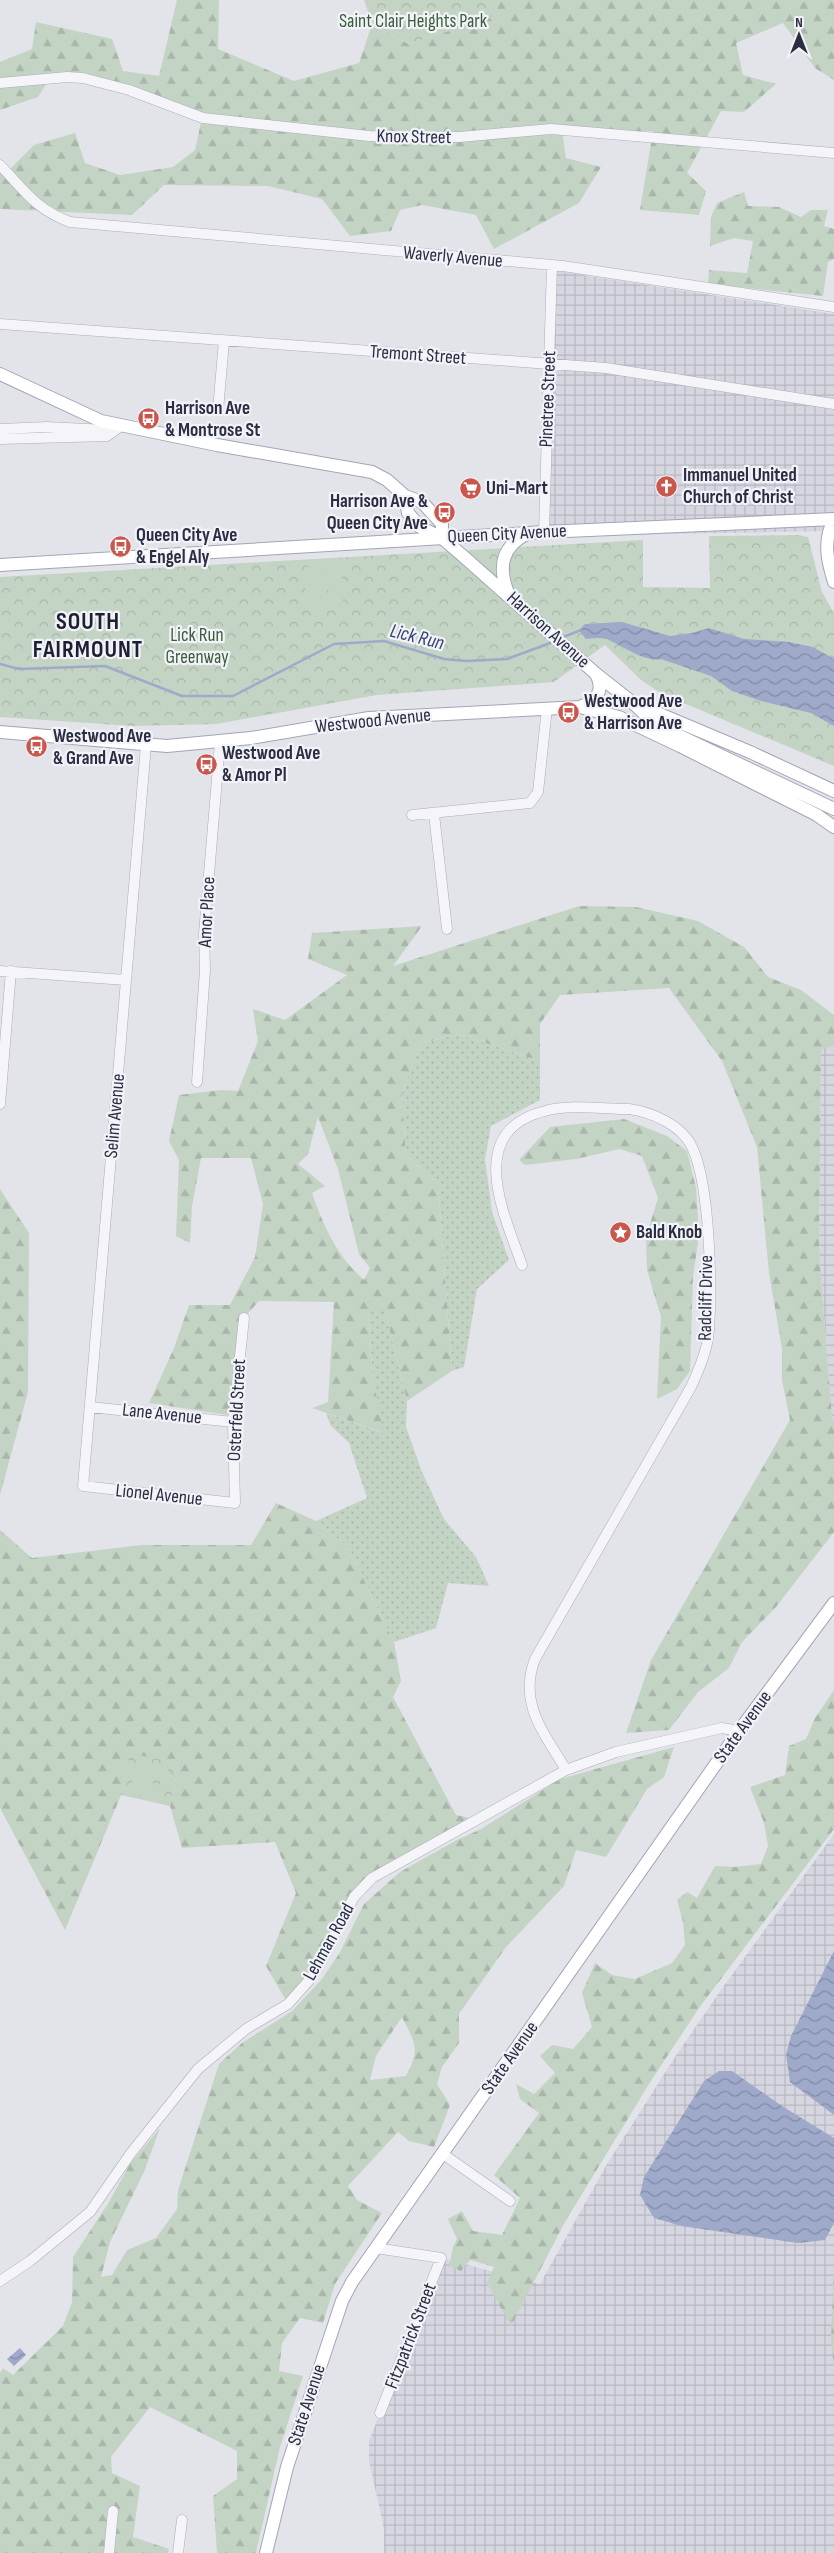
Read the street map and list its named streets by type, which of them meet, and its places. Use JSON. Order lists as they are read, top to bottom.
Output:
{
  "streets": {
    "main road": [
      "Queen City Avenue",
      "Harrison Avenue",
      "Westwood Avenue",
      "State Avenue"
    ],
    "street": [
      "Knox Street",
      "Waverly Avenue",
      "Tremont Street",
      "Pinetree Street",
      "Amor Place",
      "Selim Avenue",
      "Radcliff Drive",
      "Osterfeld Street",
      "Lane Avenue",
      "Lionel Avenue",
      "Lehman Road",
      "Fitzpatrick Street"
    ]
  },
  "crossings": [
    ["Waverly Avenue", "Pinetree Street"],
    ["Tremont Street", "Pinetree Street"],
    ["Pinetree Street", "Queen City Avenue"],
    ["Queen City Avenue", "Harrison Avenue"],
    ["Harrison Avenue", "Westwood Avenue"],
    ["Westwood Avenue", "Amor Place"],
    ["Westwood Avenue", "Selim Avenue"],
    ["Selim Avenue", "Lane Avenue"],
    ["Selim Avenue", "Lionel Avenue"],
    ["Radcliff Drive", "Lehman Road"],
    ["Osterfeld Street", "Lane Avenue"],
    ["Osterfeld Street", "Lionel Avenue"],
    ["State Avenue", "Lehman Road"],
    ["State Avenue", "Fitzpatrick Street"]
  ],
  "districts": ["SOUTH FAIRMOUNT"],
  "water": ["Lick Run"],
  "parks": ["Saint Clair Heights Park", "Lick Run Greenway"],
  "places": {
    "bus stop": [
      "Harrison Ave & Montrose St",
      "Harrison Ave & Queen City Ave",
      "Queen City Ave & Engel Aly",
      "Westwood Ave & Harrison Ave",
      "Westwood Ave & Grand Ave",
      "Westwood Ave & Amor Pl"
    ],
    "church": ["Immanuel United Church of Christ"],
    "supermarket": ["Uni-Mart"],
    "place": ["Bald Knob"]
  },
  "north": "top"
}
